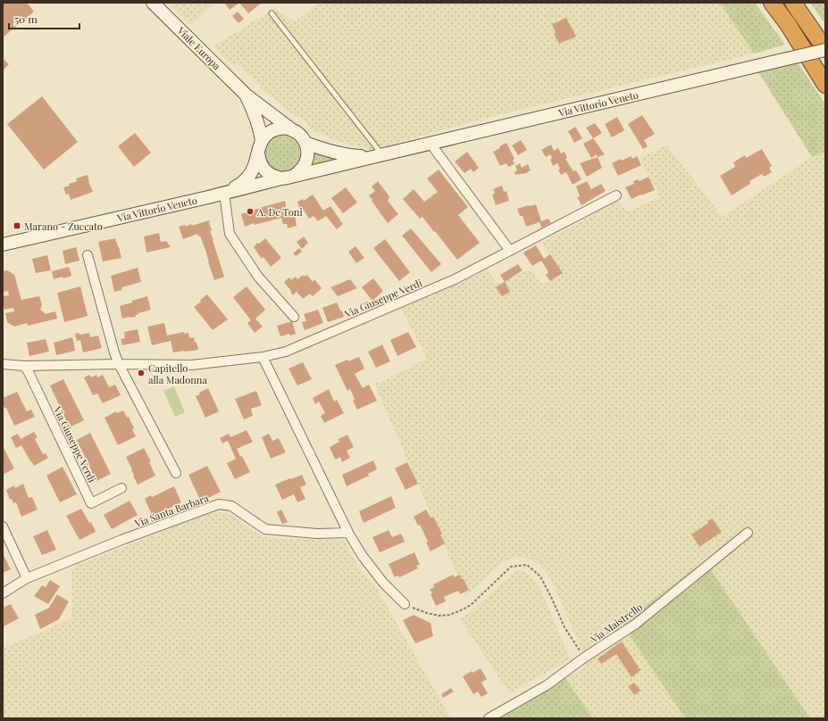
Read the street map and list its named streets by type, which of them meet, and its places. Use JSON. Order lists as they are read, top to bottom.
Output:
{
  "streets": {
    "main road": ["Viale Europa", "Via Vittorio Veneto"],
    "street": ["Via Giuseppe Verdi", "Via Santa Barbara", "Via Maistrello"]
  },
  "crossings": [
    ["Viale Europa", "Via Vittorio Veneto"]
  ],
  "places": {
    "other": ["A. De Toni", "Capitello alla Madonna"],
    "transit": ["Marano - Zuccato"]
  },
  "scale_bar": "50 m"
}
